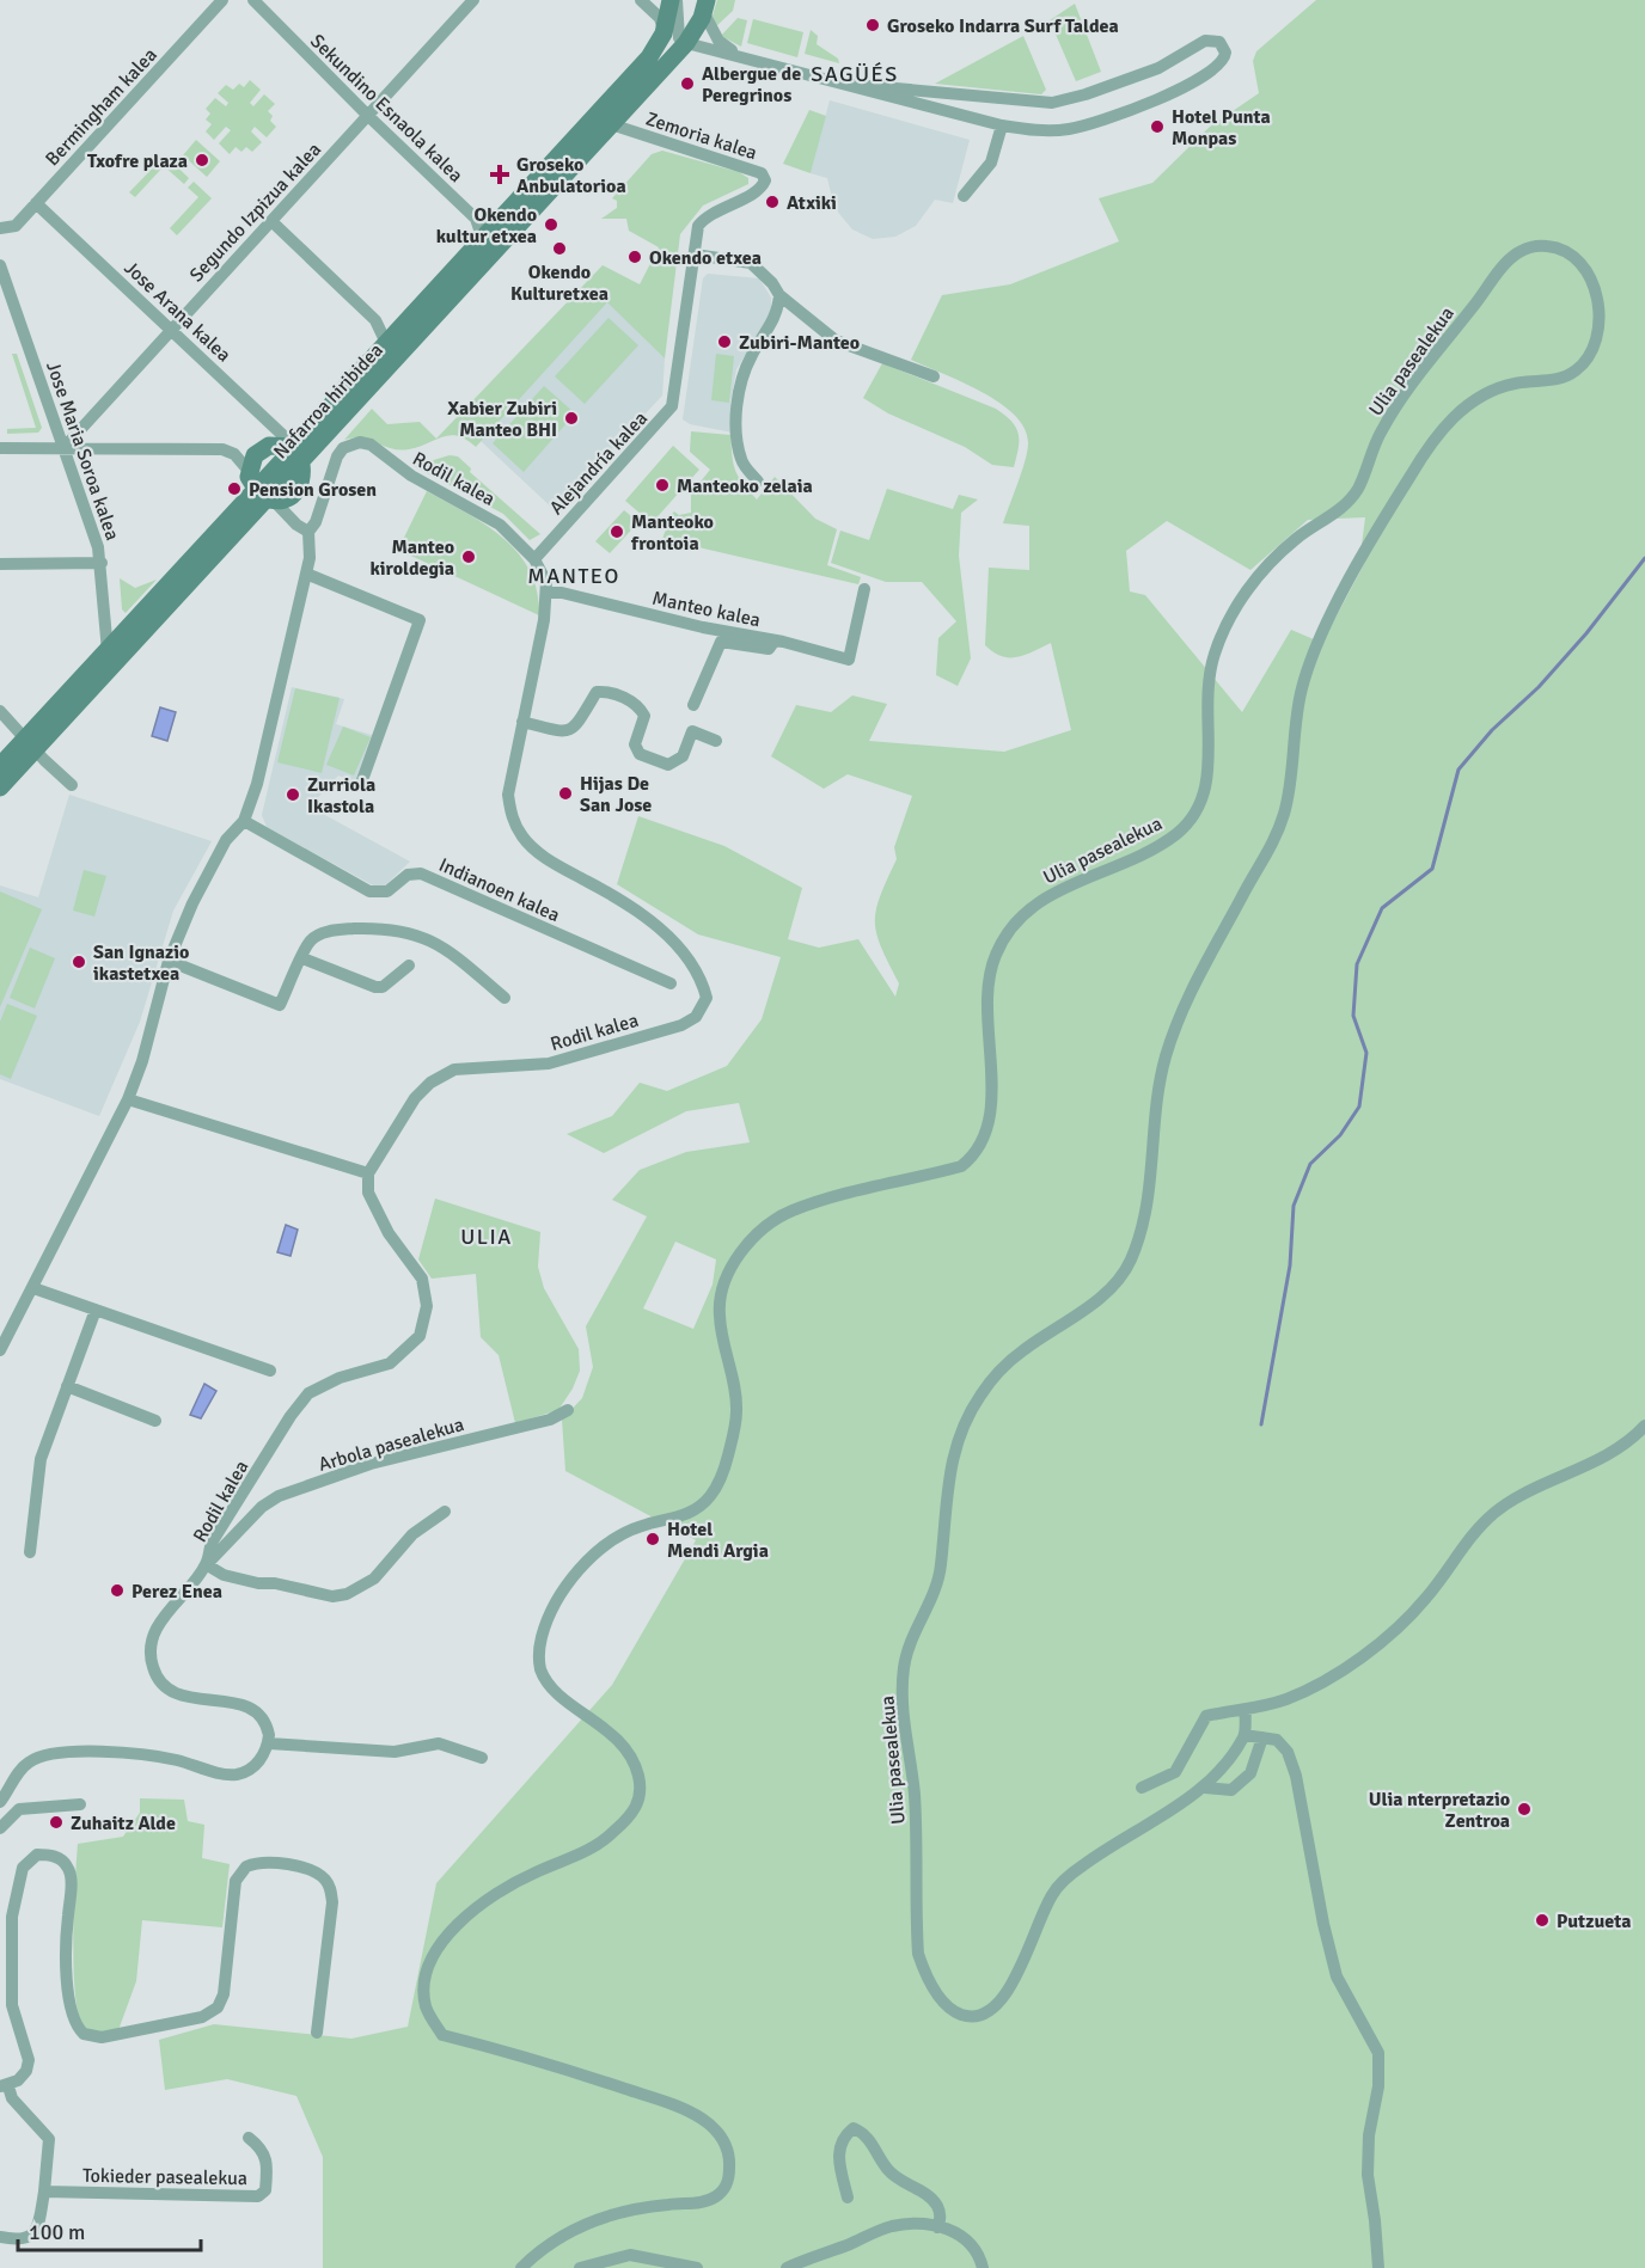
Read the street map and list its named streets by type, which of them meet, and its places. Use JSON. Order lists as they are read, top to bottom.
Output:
{
  "streets": {
    "main road": ["Nafarroa hiribidea"],
    "street": [
      "Bermingham kalea",
      "Sekundino Esnaola kalea",
      "Zemoria kalea",
      "Segundo Izpizua kalea",
      "Jose Arana kalea",
      "Ulia pasealekua",
      "Jose Maria Soroa kalea",
      "Alejandría kalea",
      "Rodil kalea",
      "Manteo kalea",
      "Indianoen kalea",
      "Arbola pasealekua",
      "Tokieder pasealekua"
    ]
  },
  "crossings": [
    ["Bermingham kalea", "Jose Arana kalea"],
    ["Sekundino Esnaola kalea", "Segundo Izpizua kalea"],
    ["Sekundino Esnaola kalea", "Nafarroa hiribidea"],
    ["Zemoria kalea", "Nafarroa hiribidea"],
    ["Zemoria kalea", "Alejandría kalea"],
    ["Segundo Izpizua kalea", "Jose Arana kalea"],
    ["Segundo Izpizua kalea", "Jose Maria Soroa kalea"],
    ["Jose Arana kalea", "Nafarroa hiribidea"],
    ["Nafarroa hiribidea", "Jose Maria Soroa kalea"],
    ["Alejandría kalea", "Rodil kalea"],
    ["Rodil kalea", "Manteo kalea"],
    ["Rodil kalea", "Arbola pasealekua"]
  ],
  "districts": ["SAGÜÉS", "MANTEO", "ULIA"],
  "places": {
    "other": [
      "Groseko Indarra Surf Taldea",
      "Albergue de Peregrinos",
      "Hotel Punta Monpas",
      "Txofre plaza",
      "Atxiki",
      "Okendo kultur etxea",
      "Okendo Kulturetxea",
      "Okendo etxea",
      "Zubiri-Manteo",
      "Xabier Zubiri Manteo BHI",
      "Manteoko zelaia",
      "Pension Grosen",
      "Manteoko frontoia",
      "Manteo kiroldegia",
      "Hijas De San Jose",
      "Zurriola Ikastola",
      "San Ignazio ikastetxea",
      "Hotel Mendi Argia",
      "Perez Enea",
      "Ulia nterpretazio Zentroa",
      "Zuhaitz Alde",
      "Putzueta"
    ],
    "health": ["Groseko Anbulatorioa"]
  },
  "scale_bar": "100 m"
}
